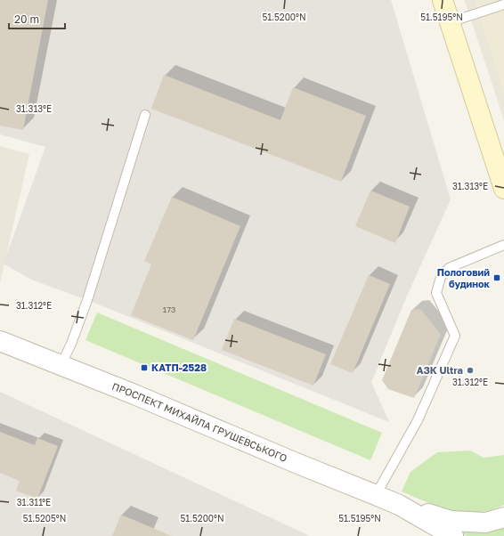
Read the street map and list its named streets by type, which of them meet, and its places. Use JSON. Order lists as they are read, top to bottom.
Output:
{
  "streets": {
    "street": ["ПРОСПЕКТ МИХАЙЛА ГРУШЕВСЬКОГО"]
  },
  "places": {
    "transit": ["Пологовий будинок", "КАТП-2528"],
    "other": ["АЗК Ultra"]
  },
  "house_numbers": ["173"],
  "scale_bar": "20 m",
  "coordinates": [
    "51.5200°N",
    "51.5195°N",
    "31.313°E",
    "31.312°E",
    "31.311°E",
    "51.5205°N"
  ]
}
